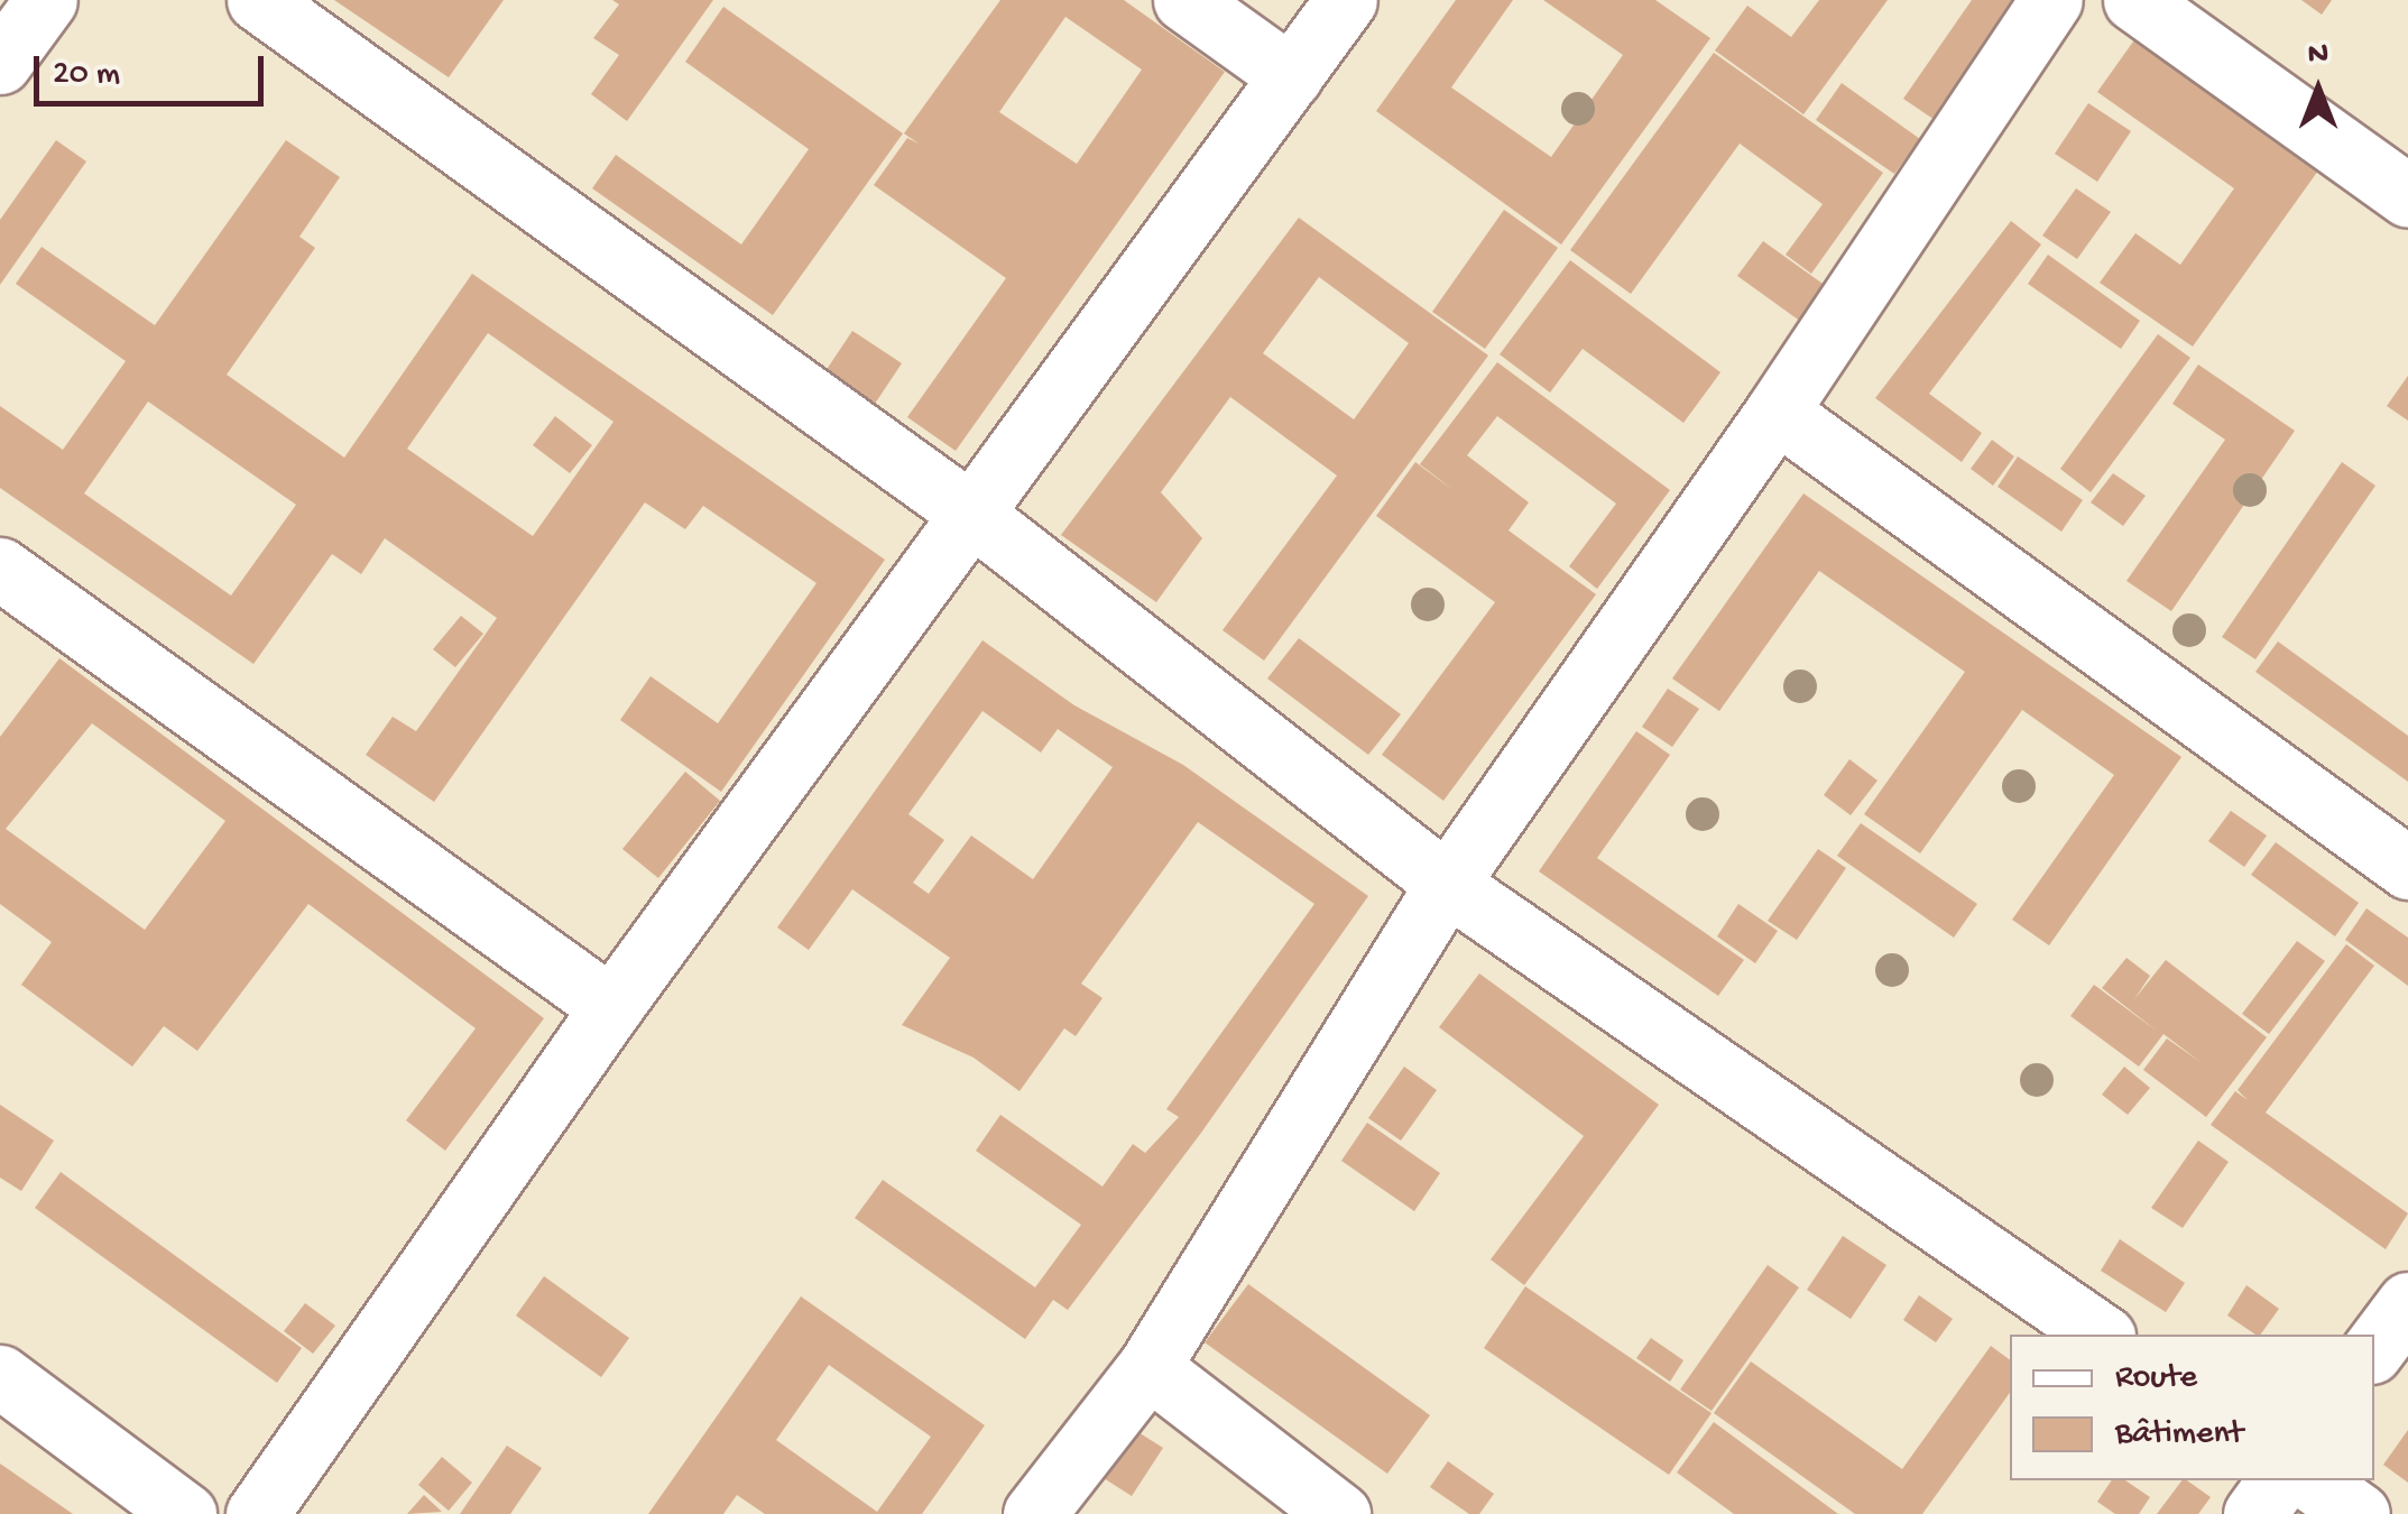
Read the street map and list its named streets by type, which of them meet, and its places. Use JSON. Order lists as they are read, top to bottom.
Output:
{
  "legend": ["Route", "Bâtiment"],
  "scale_bar": "20 m",
  "north": "top"
}
